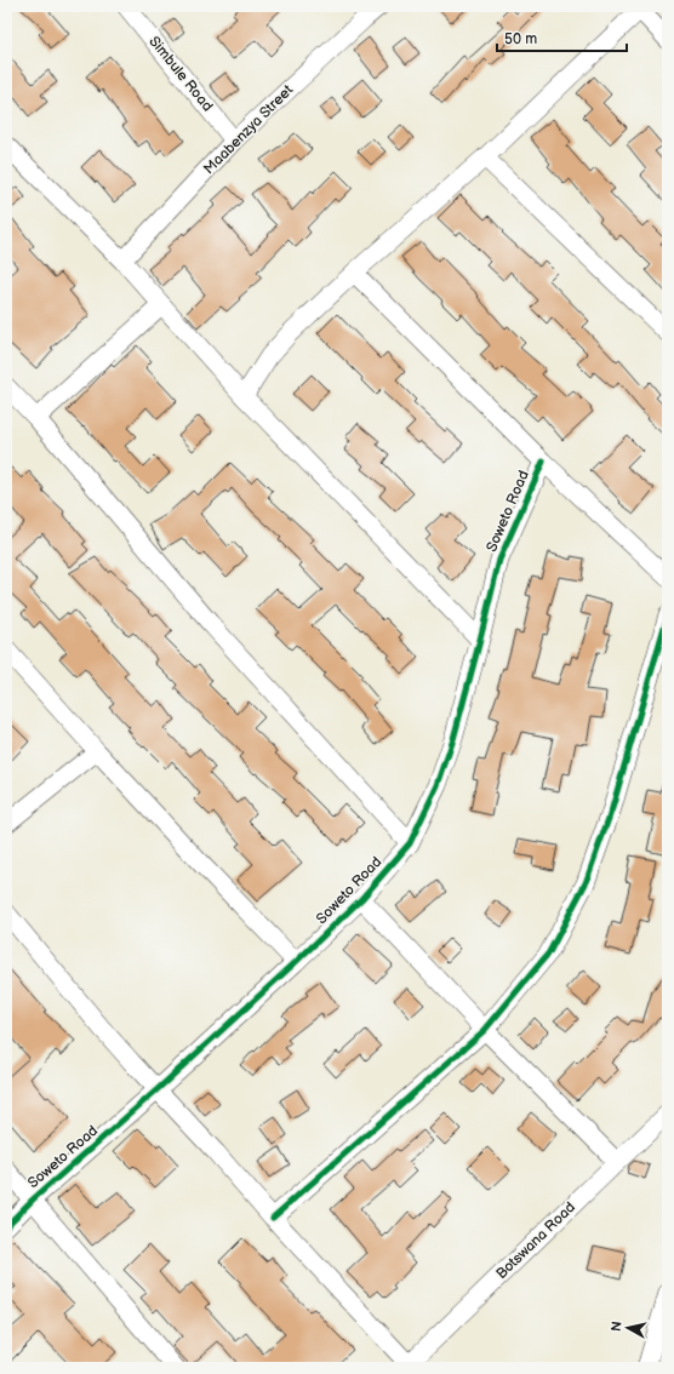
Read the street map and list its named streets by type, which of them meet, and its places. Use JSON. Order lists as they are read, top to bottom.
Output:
{
  "streets": {
    "street": [
      "Simbule Road",
      "Maabenzya Street",
      "Soweto Road",
      "Botswana Road"
    ]
  },
  "crossings": [
    ["Simbule Road", "Maabenzya Street"]
  ],
  "scale_bar": "50 m",
  "north": "left"
}
